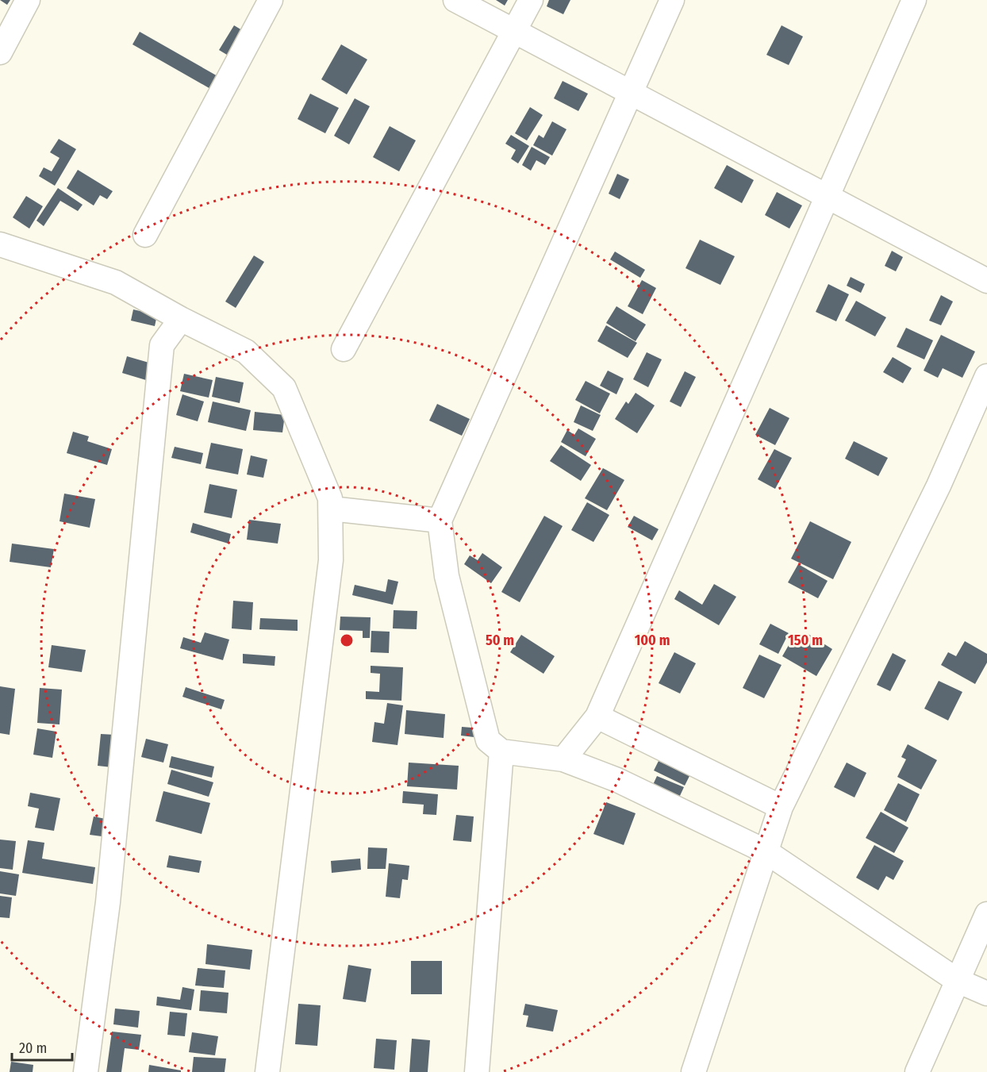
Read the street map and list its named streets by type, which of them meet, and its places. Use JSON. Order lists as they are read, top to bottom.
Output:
{
  "scale_bar": "20 m",
  "rings": ["50 m", "100 m", "150 m"]
}
